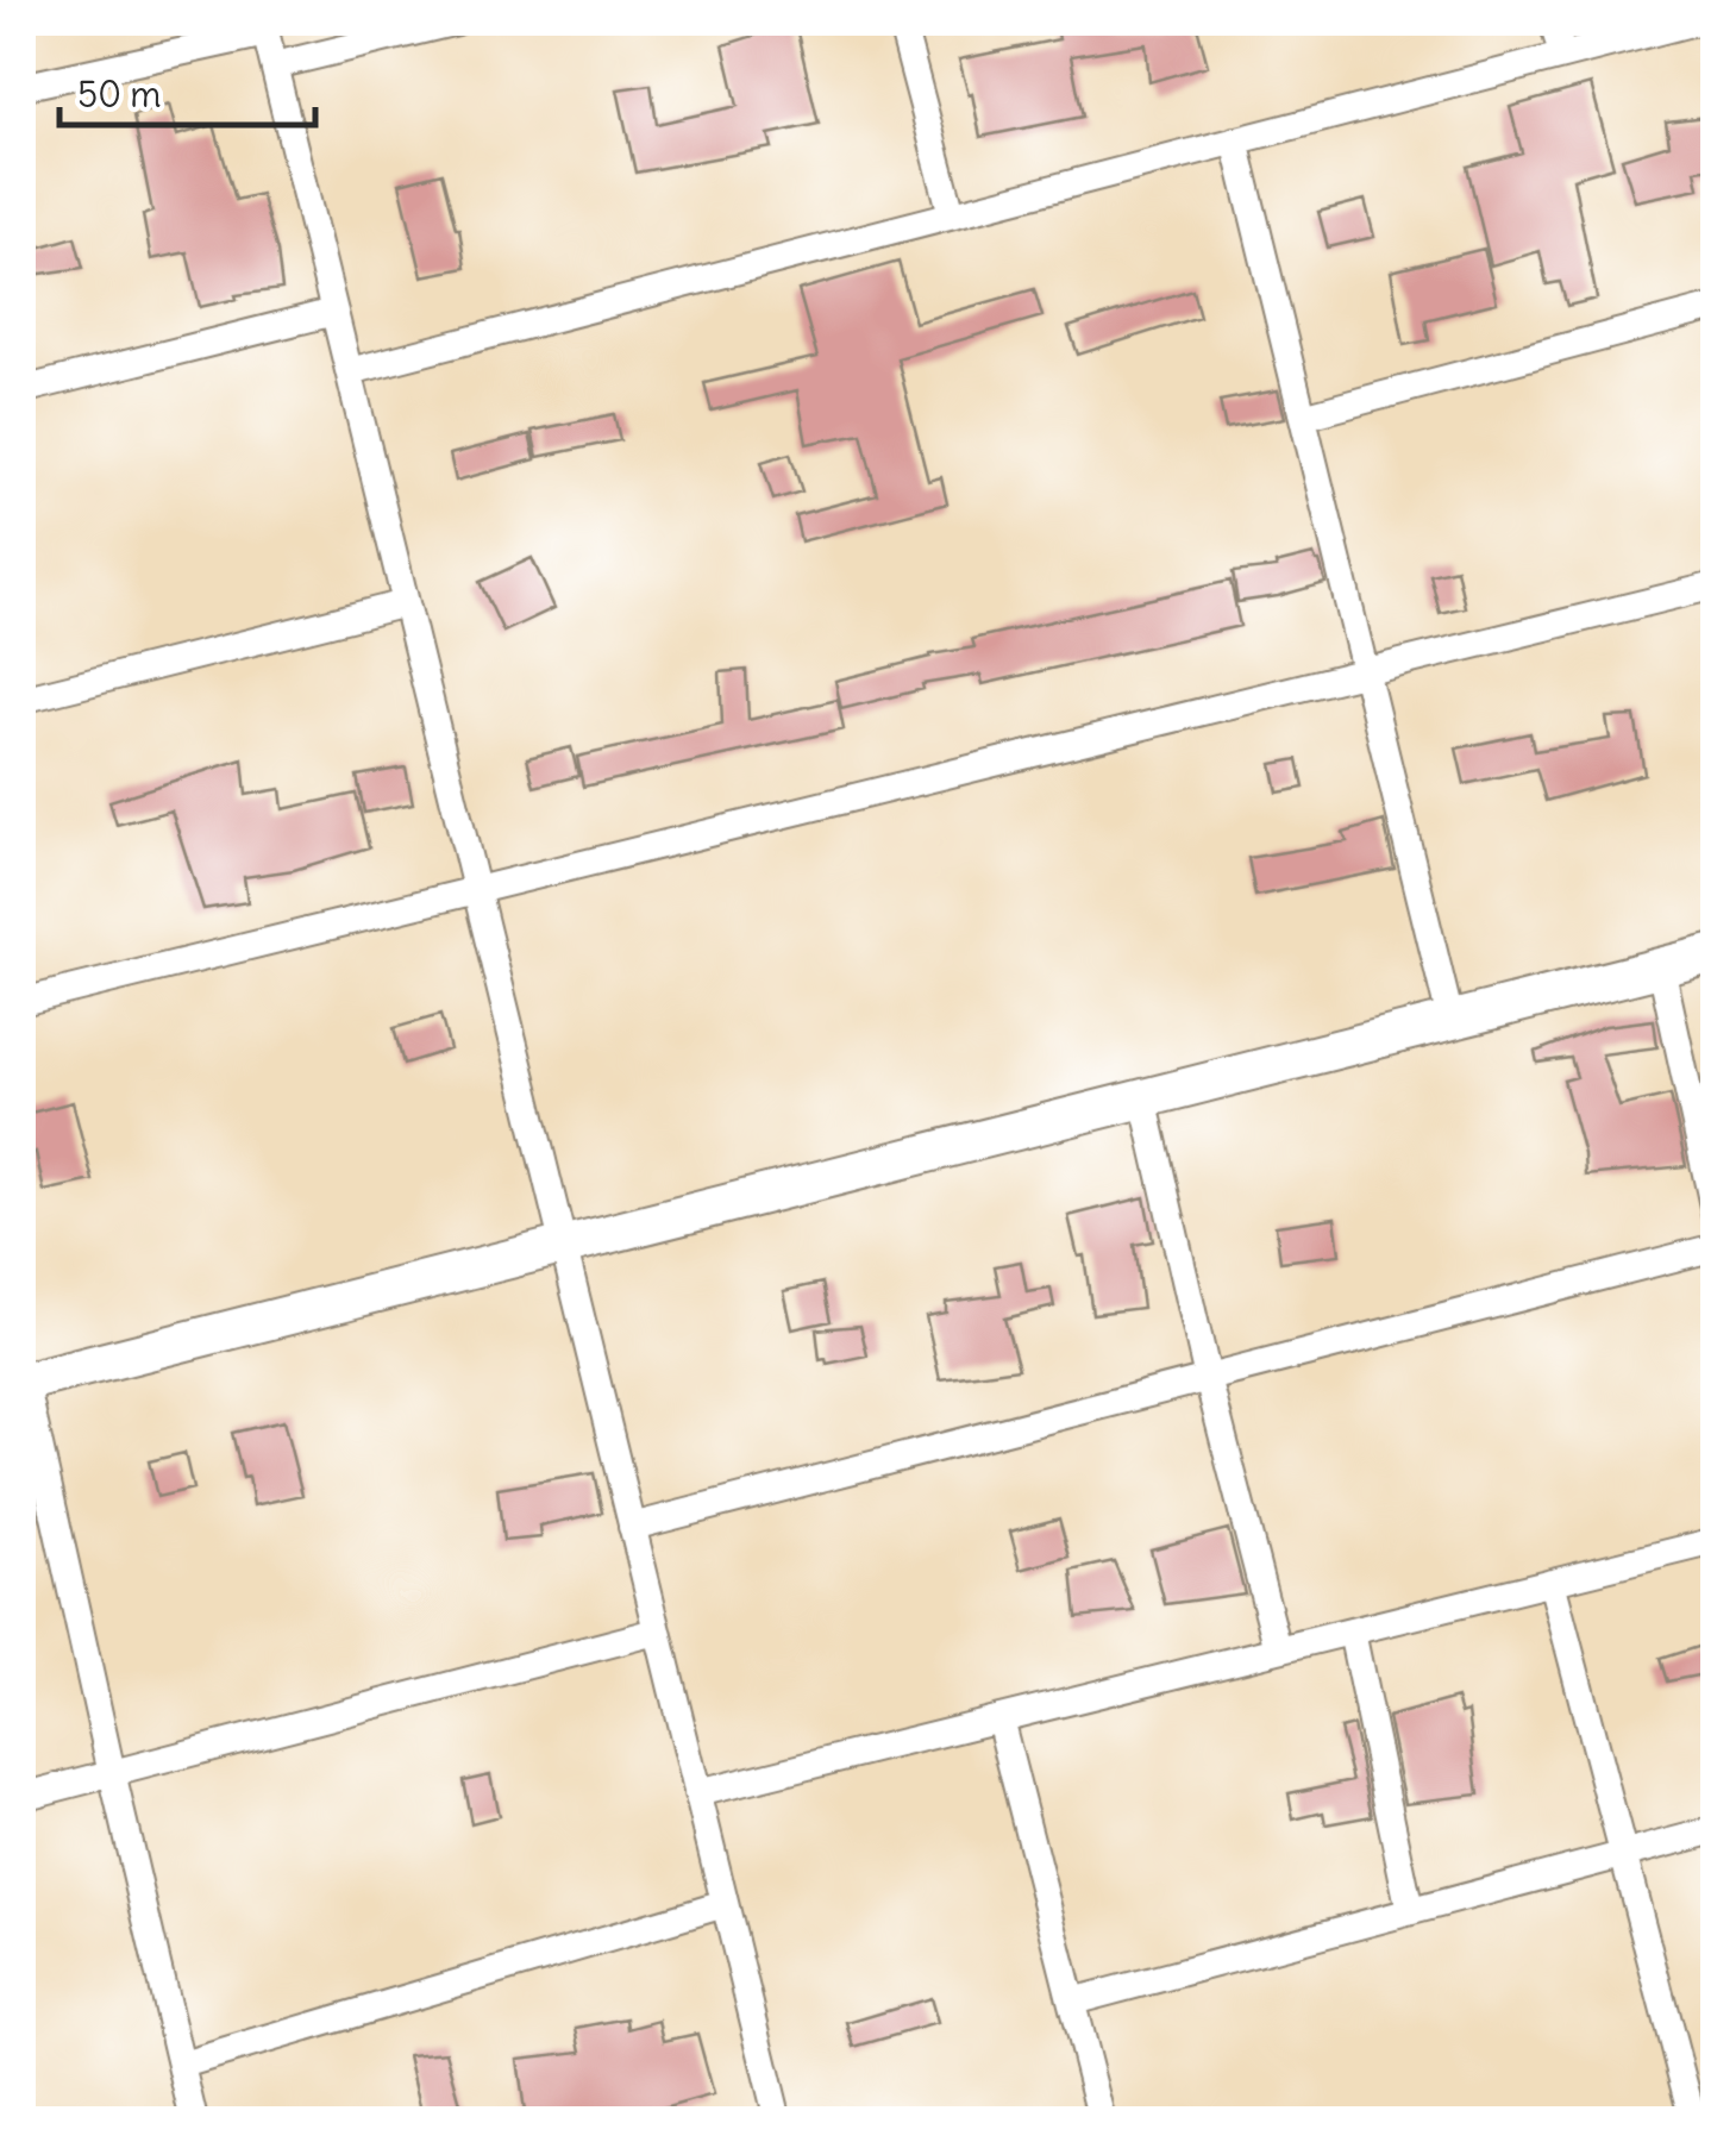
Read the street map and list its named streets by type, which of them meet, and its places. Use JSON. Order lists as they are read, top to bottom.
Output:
{
  "scale_bar": "50 m"
}
